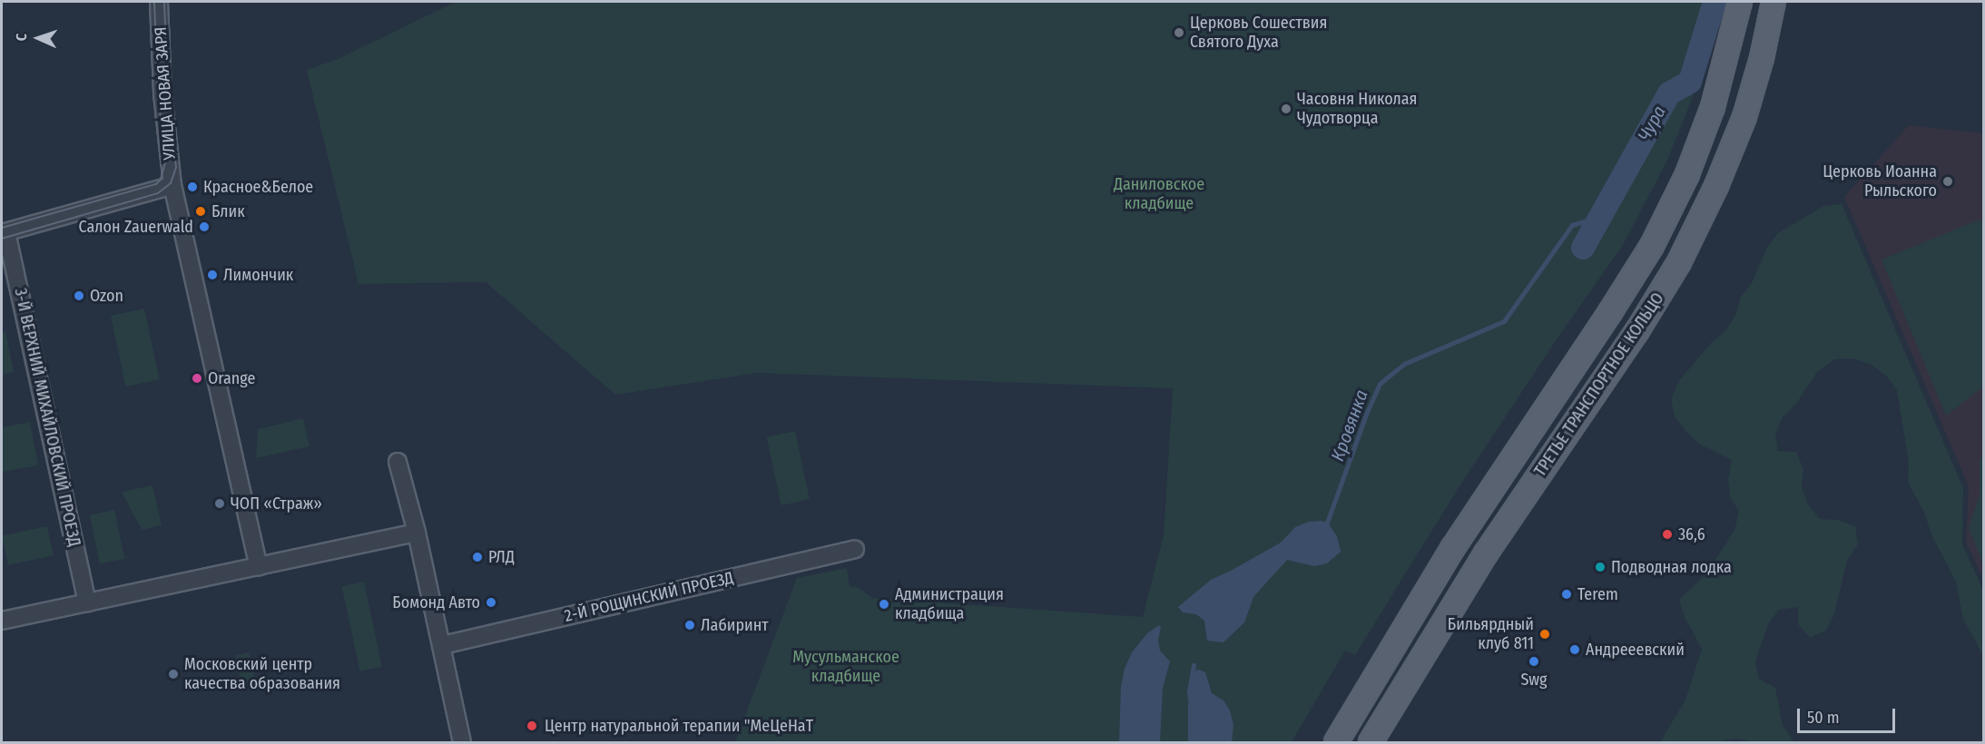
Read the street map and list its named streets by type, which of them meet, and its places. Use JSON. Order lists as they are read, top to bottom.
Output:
{
  "streets": {
    "main road": ["ТРЕТЬЕ ТРАНСПОРТНОЕ КОЛЬЦО"],
    "street": ["УЛИЦА НОВАЯ ЗАРЯ", "3-Й ВЕРХНИЙ МИХАЙЛОВСКИЙ ПРОЕЗД", "2-Й РОЩИНСКИЙ ПРОЕЗД"]
  },
  "water": ["Чура", "Кровянка"],
  "parks": ["Даниловское кладбище", "Мусульманское кладбище"],
  "places": [
    "Церковь Сошествия Святого Духа",
    "Часовня Николая Чудотворца",
    "Церковь Иоанна Рыльского",
    "Красное&Белое",
    "Блик",
    "Салон Zauerwald",
    "Лимончик",
    "Ozon",
    "Orange",
    "ЧОП «Страж»",
    "36,6",
    "РЛД",
    "Подводная лодка",
    "Terem",
    "Бомонд Авто",
    "Администрация кладбища",
    "Лабиринт",
    "Бильярдный клуб 811",
    "Андрееевский",
    "Swg",
    "Московский центр качества образования",
    "Центр натуральной терапии \"МеЦеНаТ"
  ],
  "scale_bar": "50 m",
  "north": "left"
}
